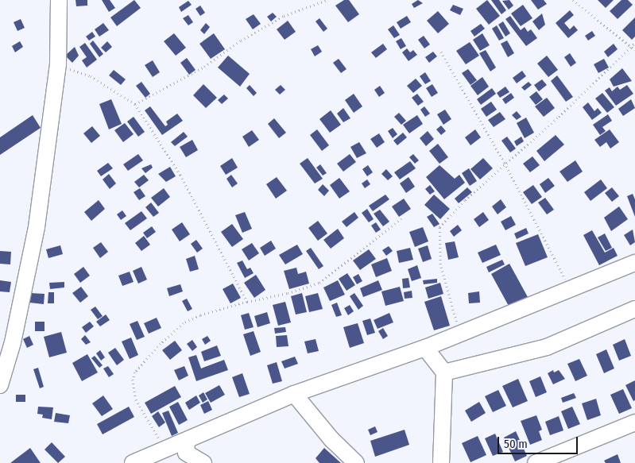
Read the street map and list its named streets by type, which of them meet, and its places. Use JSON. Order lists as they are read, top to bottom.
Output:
{
  "scale_bar": "50 m"
}
